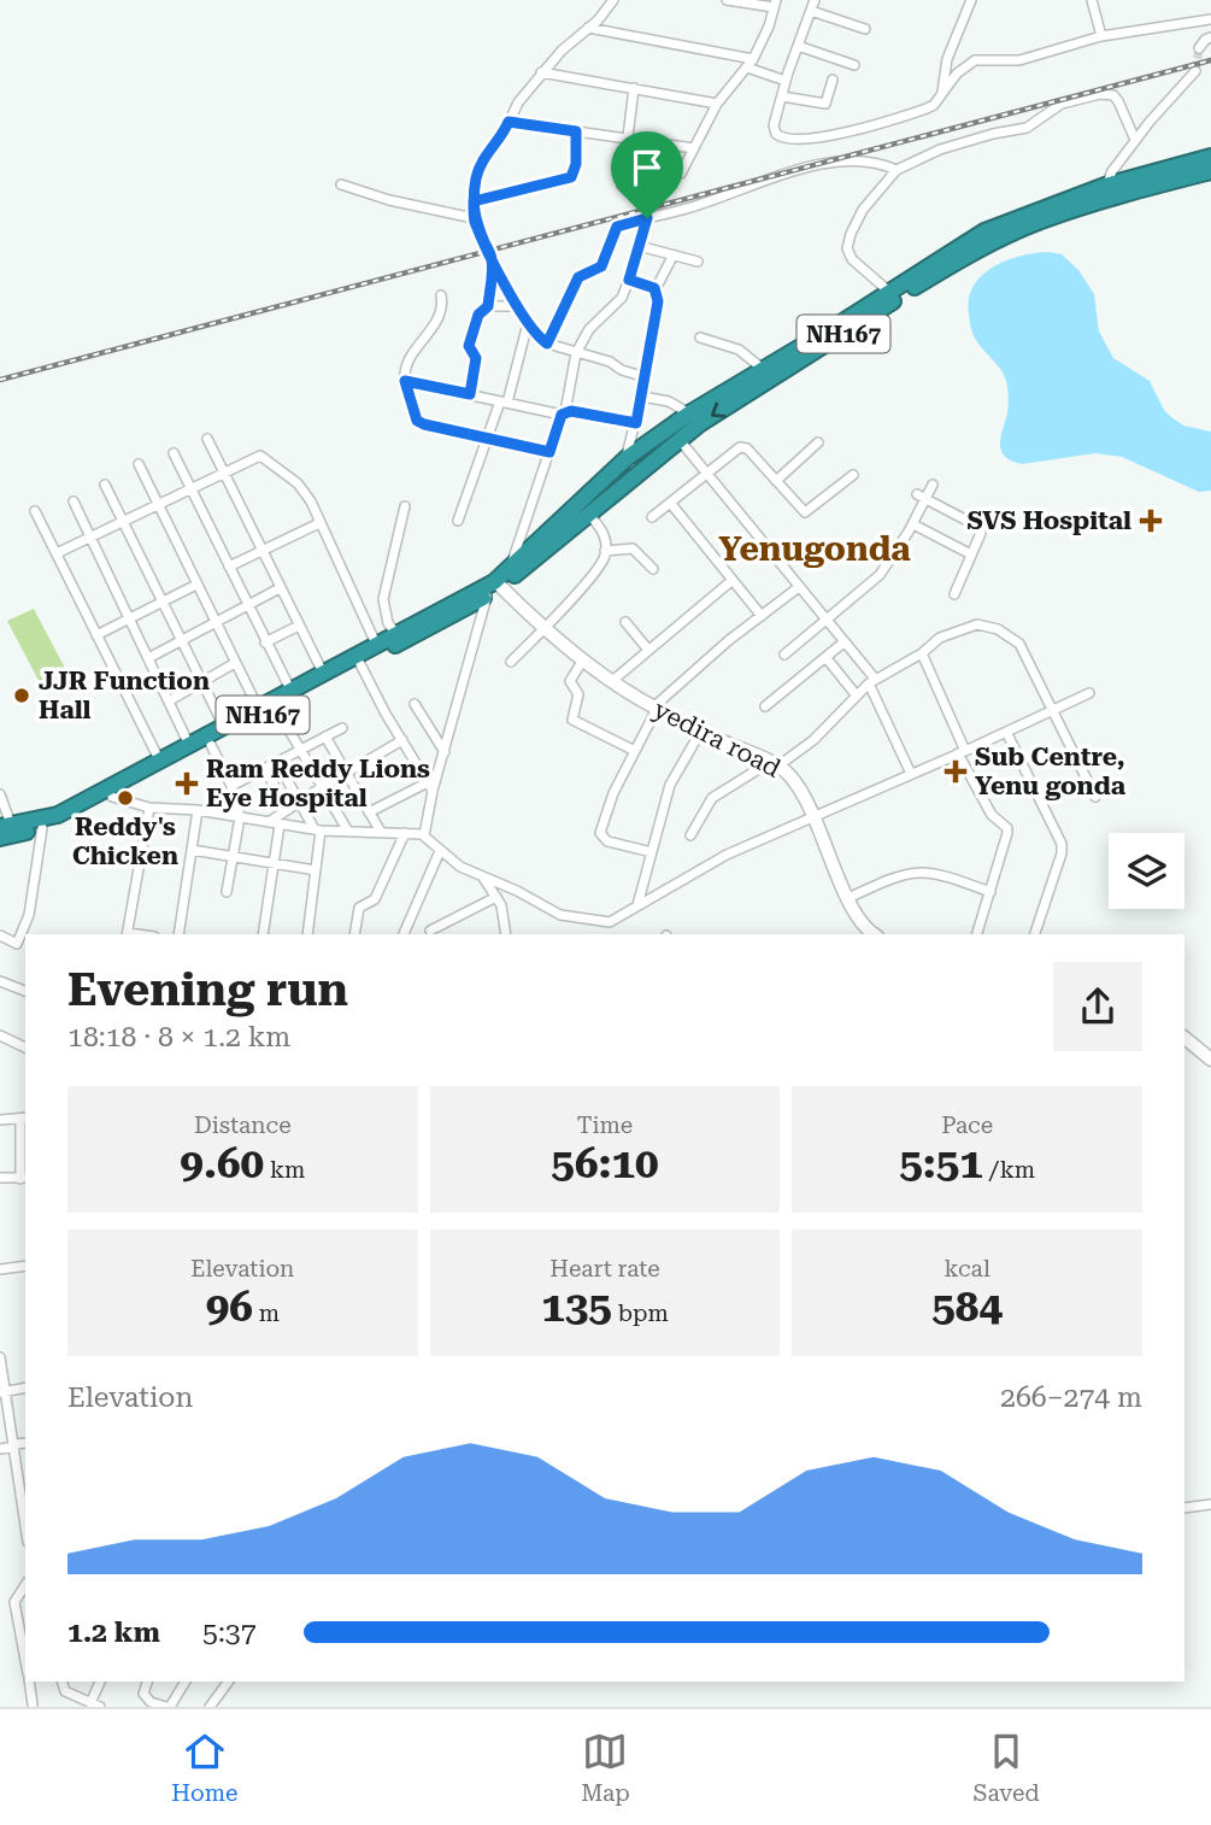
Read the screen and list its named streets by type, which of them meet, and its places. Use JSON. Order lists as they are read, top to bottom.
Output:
{
  "streets": {
    "highway": ["NH167"],
    "main road": ["yedira road"]
  },
  "crossings": [
    ["NH167", "yedira road"]
  ],
  "districts": ["Yenugonda"],
  "places": {
    "health": ["SVS Hospital", "Sub Centre, Yenu gonda", "Ram Reddy Lions Eye Hospital"],
    "other": ["JJR Function Hall", "Reddy's Chicken"]
  },
  "page": {
    "heading": ["Evening run", "18:18 · 8 × 1.2 km"],
    "stats": [
      ["Distance", "9.60 km"],
      ["Time", "56:10"],
      ["Pace", "5:51 /km"],
      ["Elevation", "96 m"],
      ["Heart rate", "135 bpm"],
      ["kcal", "584"]
    ],
    "chart": ["Elevation", "266–274 m"],
    "list": [
      {
        "name": "1.2 km",
        "note": "5:37"
      }
    ],
    "tabs": ["Home", "Map", "Saved"]
  }
}
